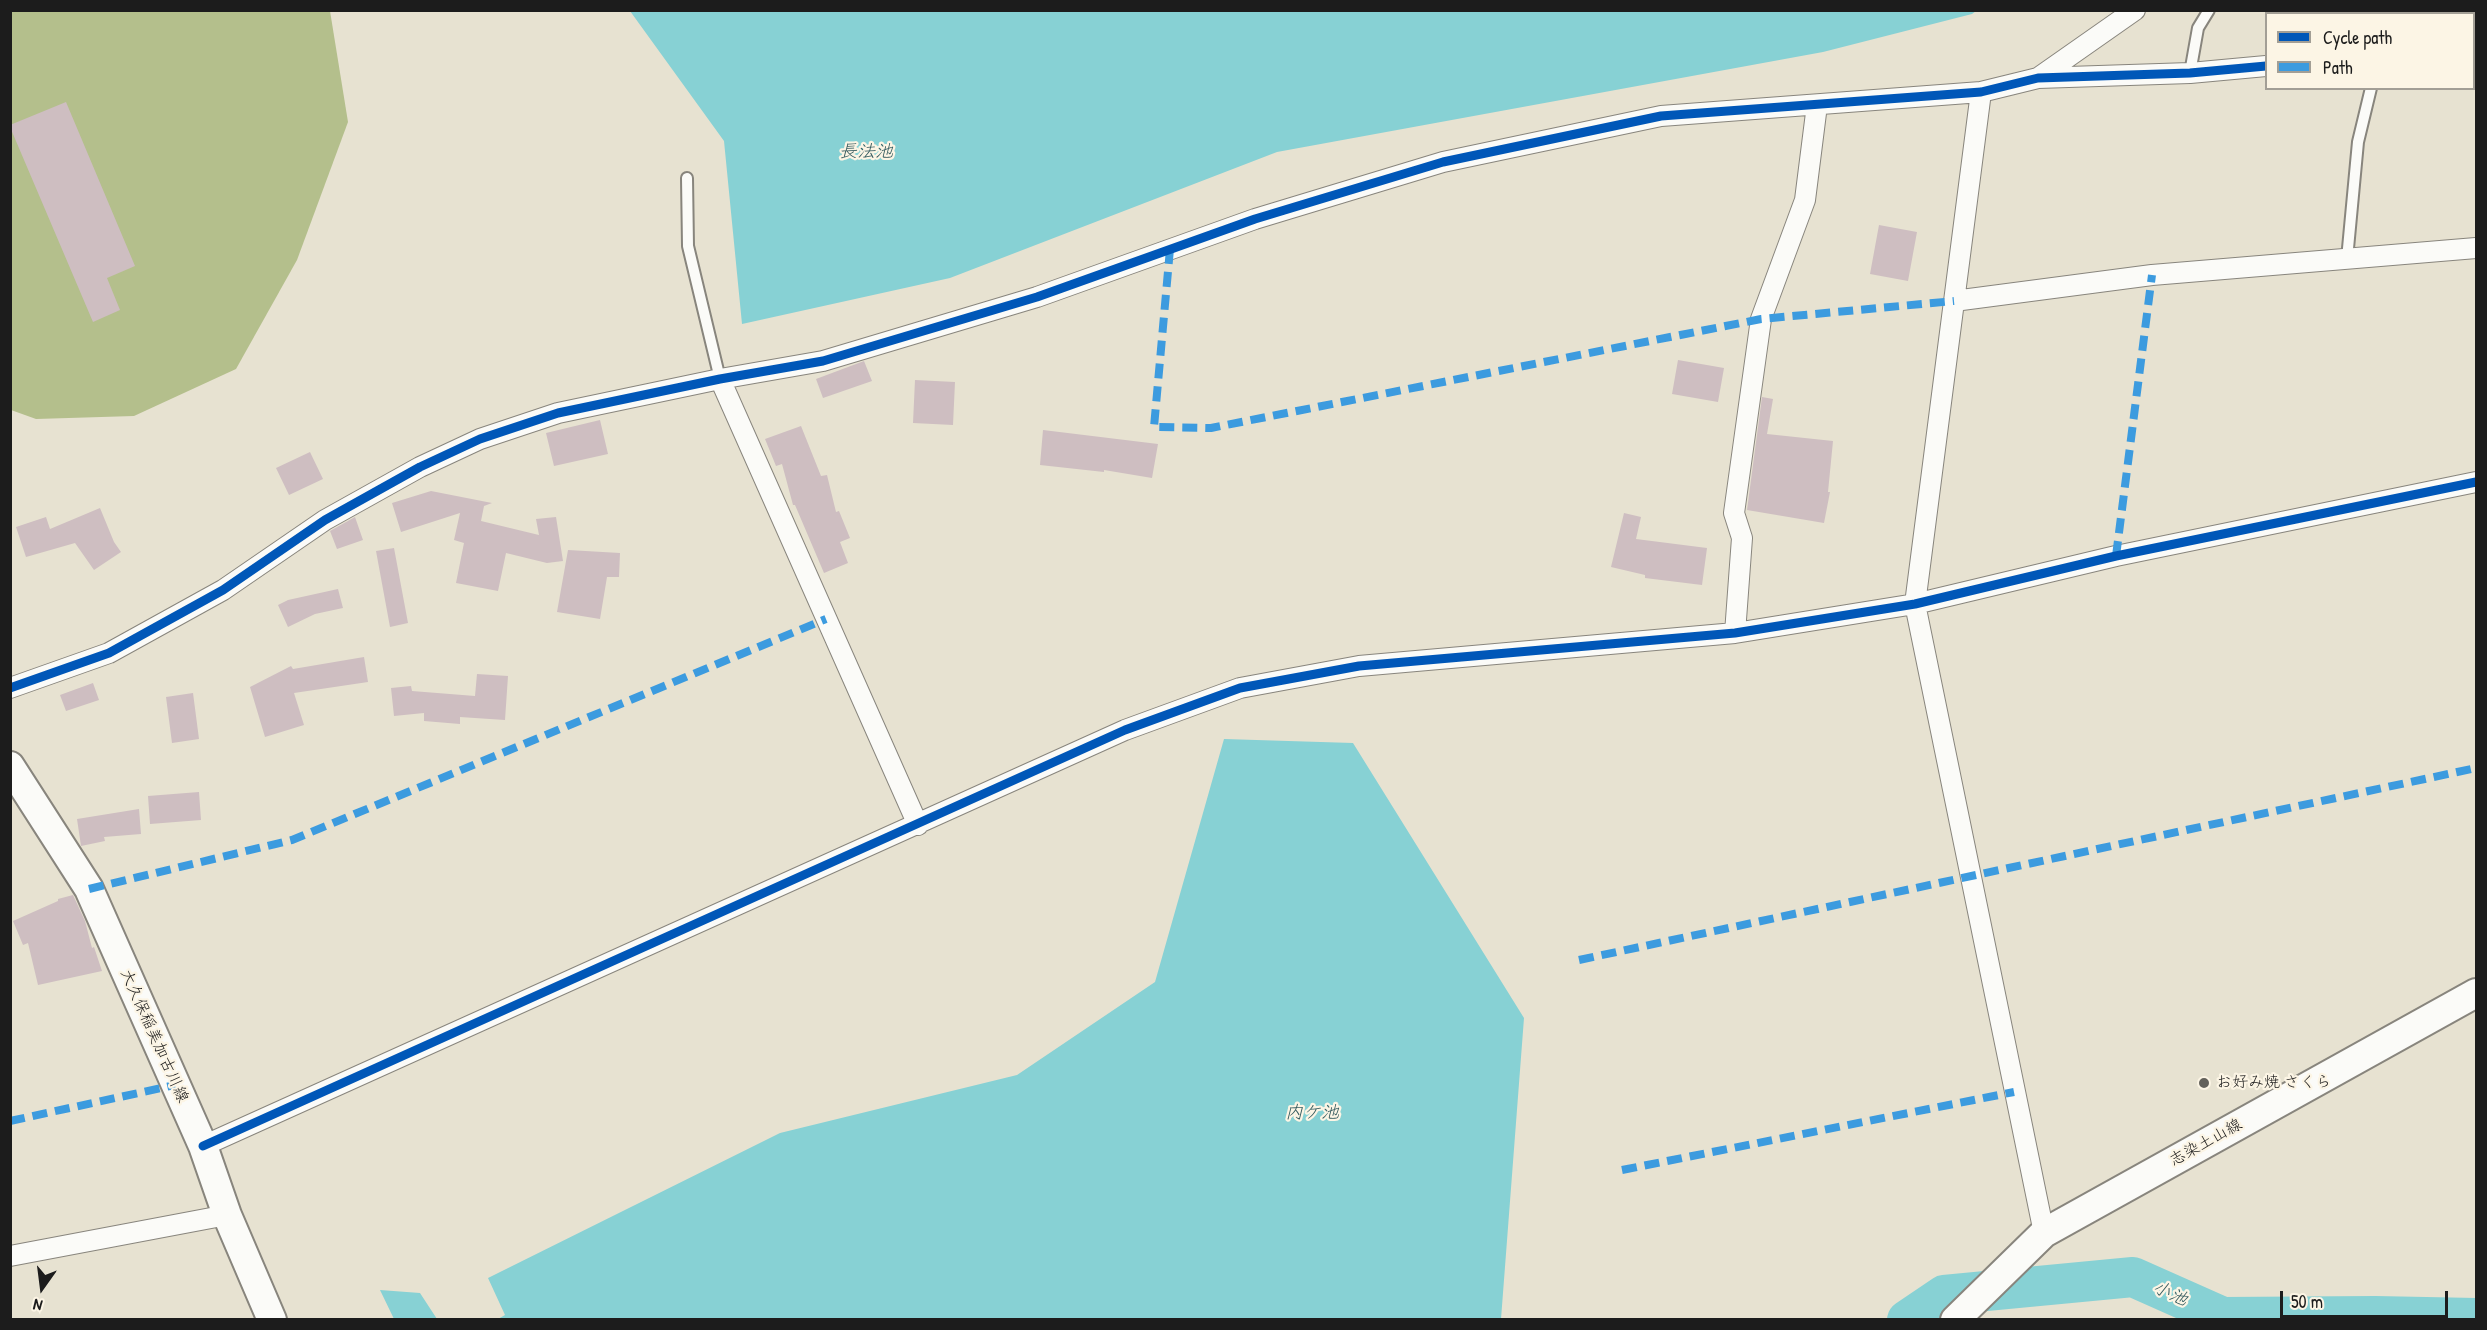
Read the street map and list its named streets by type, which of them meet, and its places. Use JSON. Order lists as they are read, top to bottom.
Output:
{
  "streets": {
    "main road": ["大久保稲美加古川線", "志染土山線"]
  },
  "water": ["長法池", "内ケ池", "小池"],
  "places": ["お好み焼 さくら"],
  "legend": ["Cycle path", "Path"],
  "scale_bar": "50 m",
  "north": "bottom"
}
